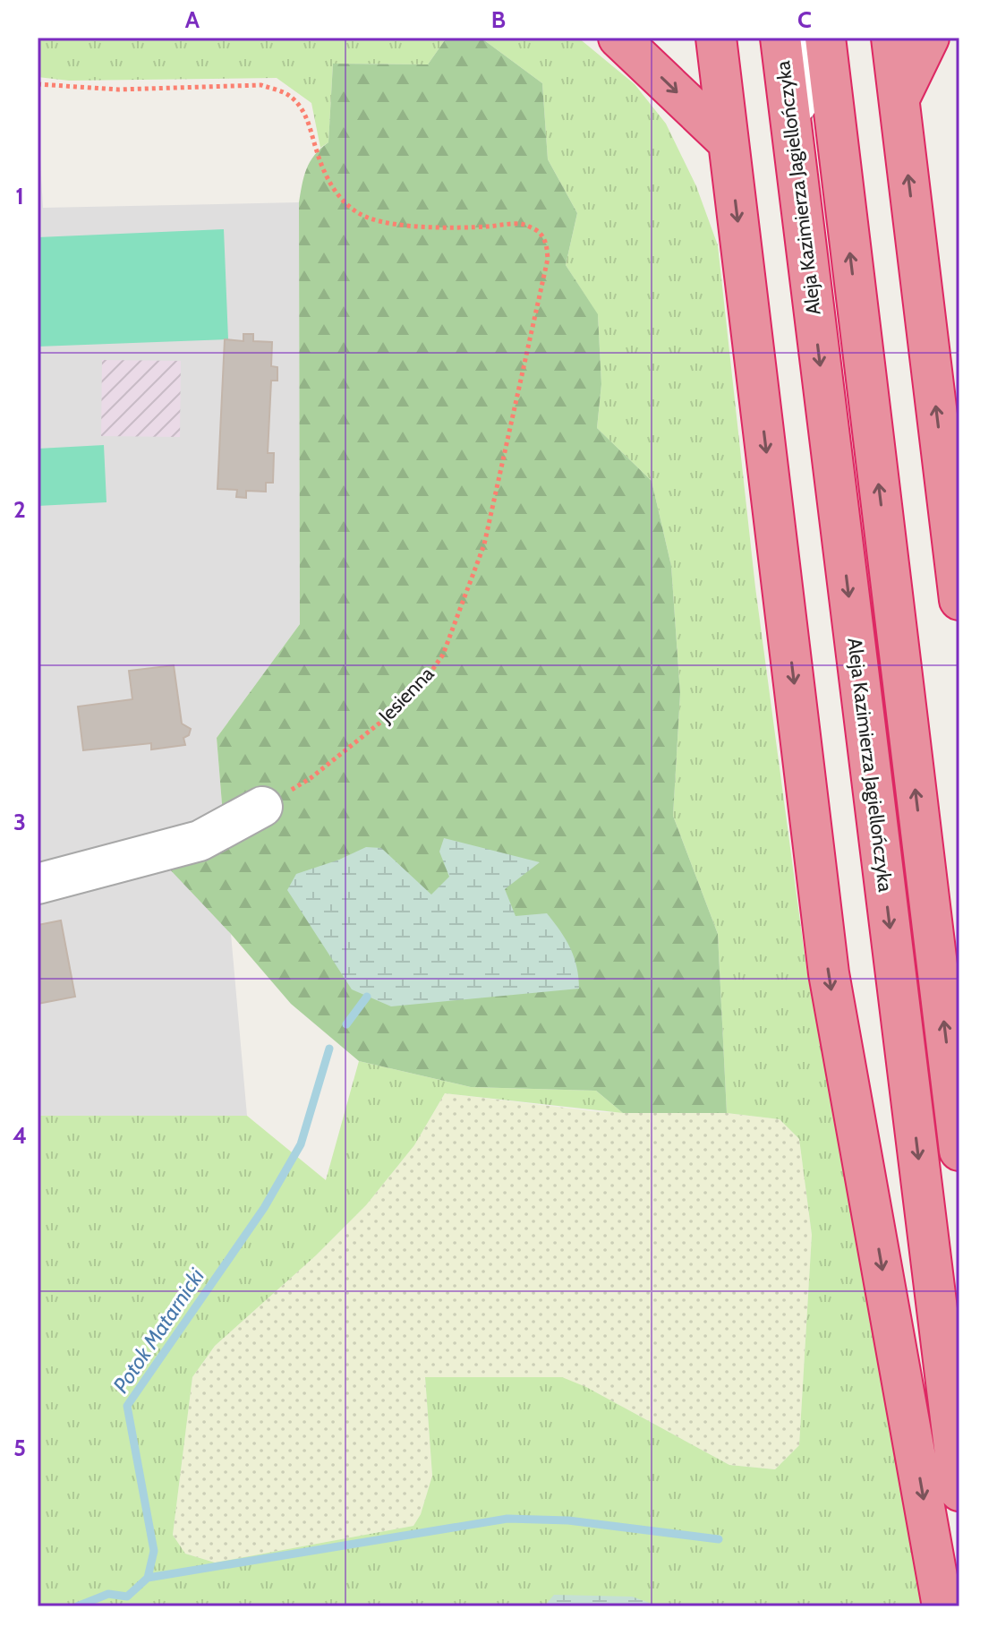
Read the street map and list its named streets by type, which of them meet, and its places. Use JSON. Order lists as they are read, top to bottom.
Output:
{
  "streets": {
    "highway": ["Aleja Kazimierza Jagiellończyka"],
    "path": ["Jesienna"]
  },
  "water": ["Potok Matarnicki"],
  "grid": {
    "columns": ["A", "B", "C"],
    "rows": [
      "1",
      "2",
      "3",
      "4",
      "5"
    ]
  }
}
